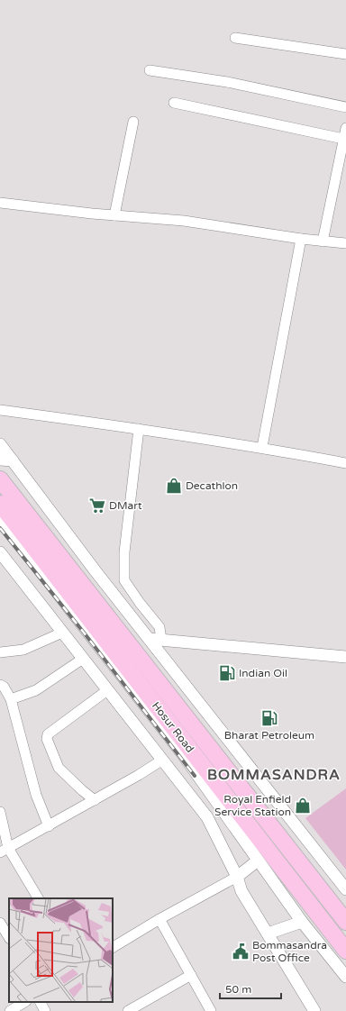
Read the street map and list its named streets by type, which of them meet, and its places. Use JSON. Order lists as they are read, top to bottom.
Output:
{
  "streets": {
    "highway": ["Hosur Road"]
  },
  "districts": ["BOMMASANDRA"],
  "places": {
    "shop": ["Decathlon", "Royal Enfield Service Station"],
    "supermarket": ["DMart"],
    "fuel station": ["Indian Oil", "Bharat Petroleum"],
    "public building": ["Bommasandra Post Office"]
  },
  "scale_bar": "50 m"
}
